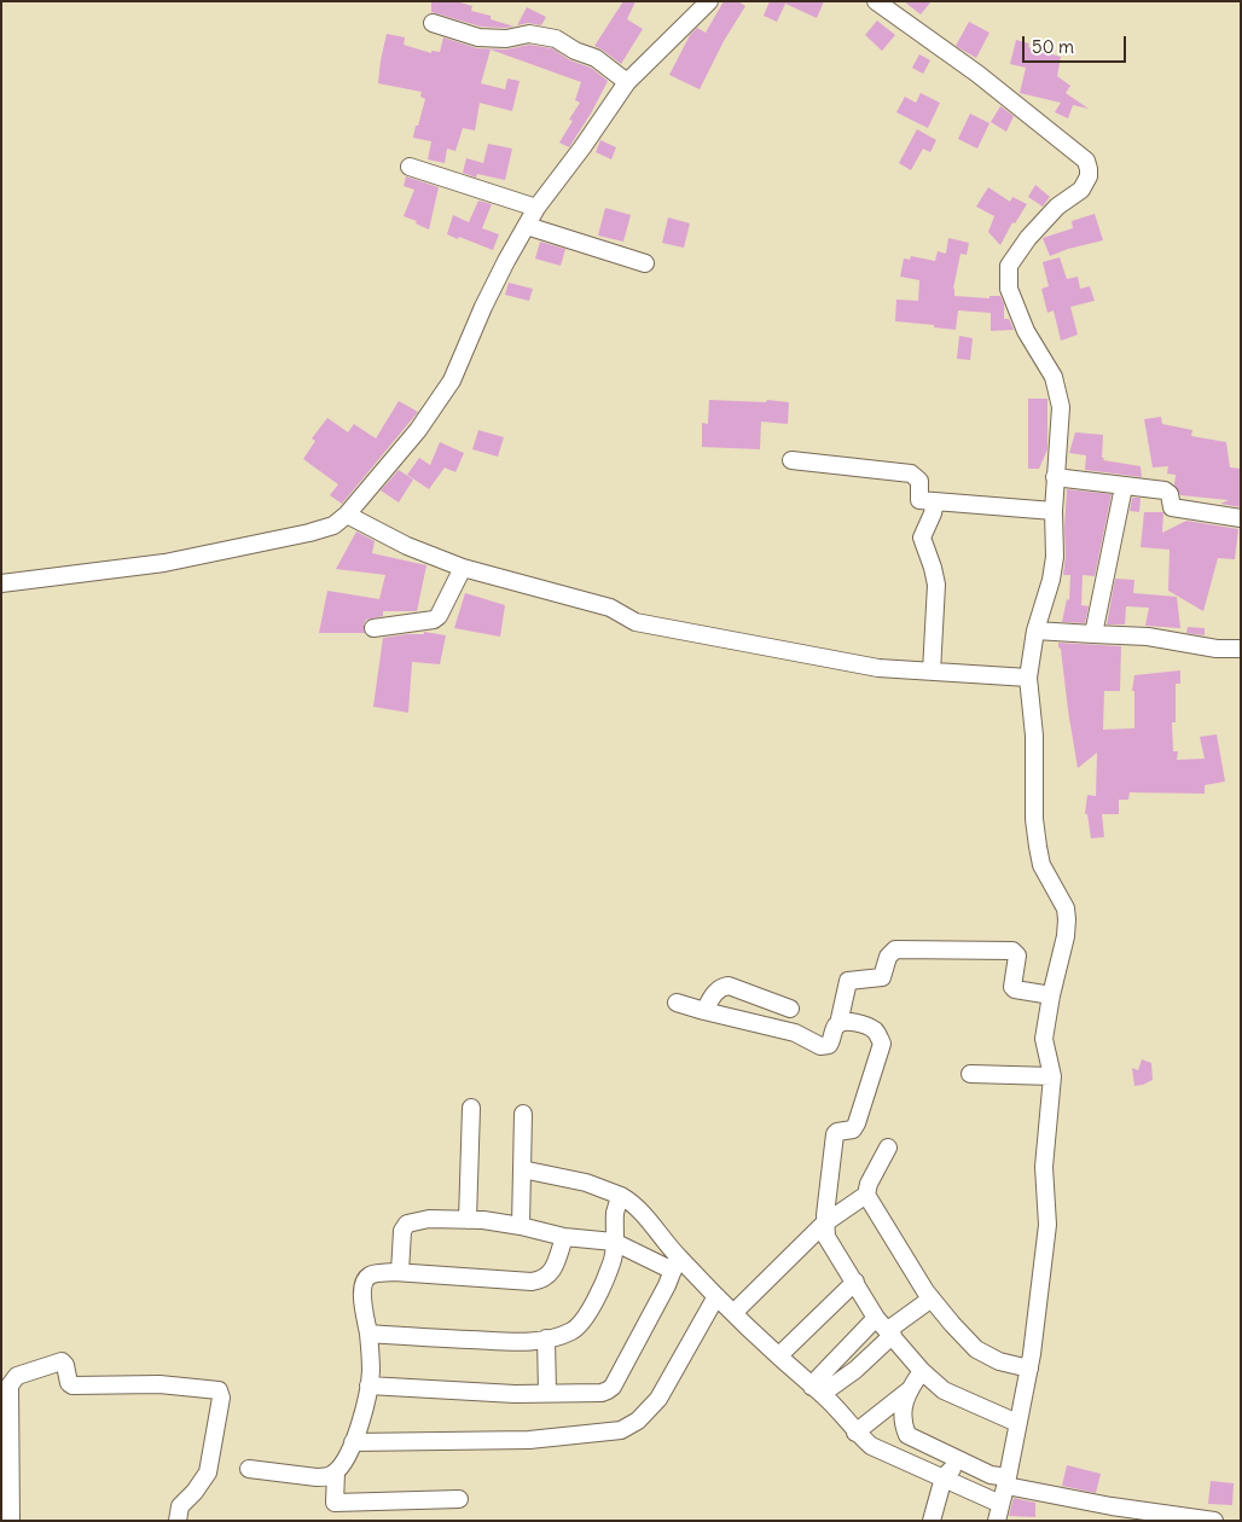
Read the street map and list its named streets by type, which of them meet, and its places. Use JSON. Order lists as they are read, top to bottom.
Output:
{
  "scale_bar": "50 m"
}
